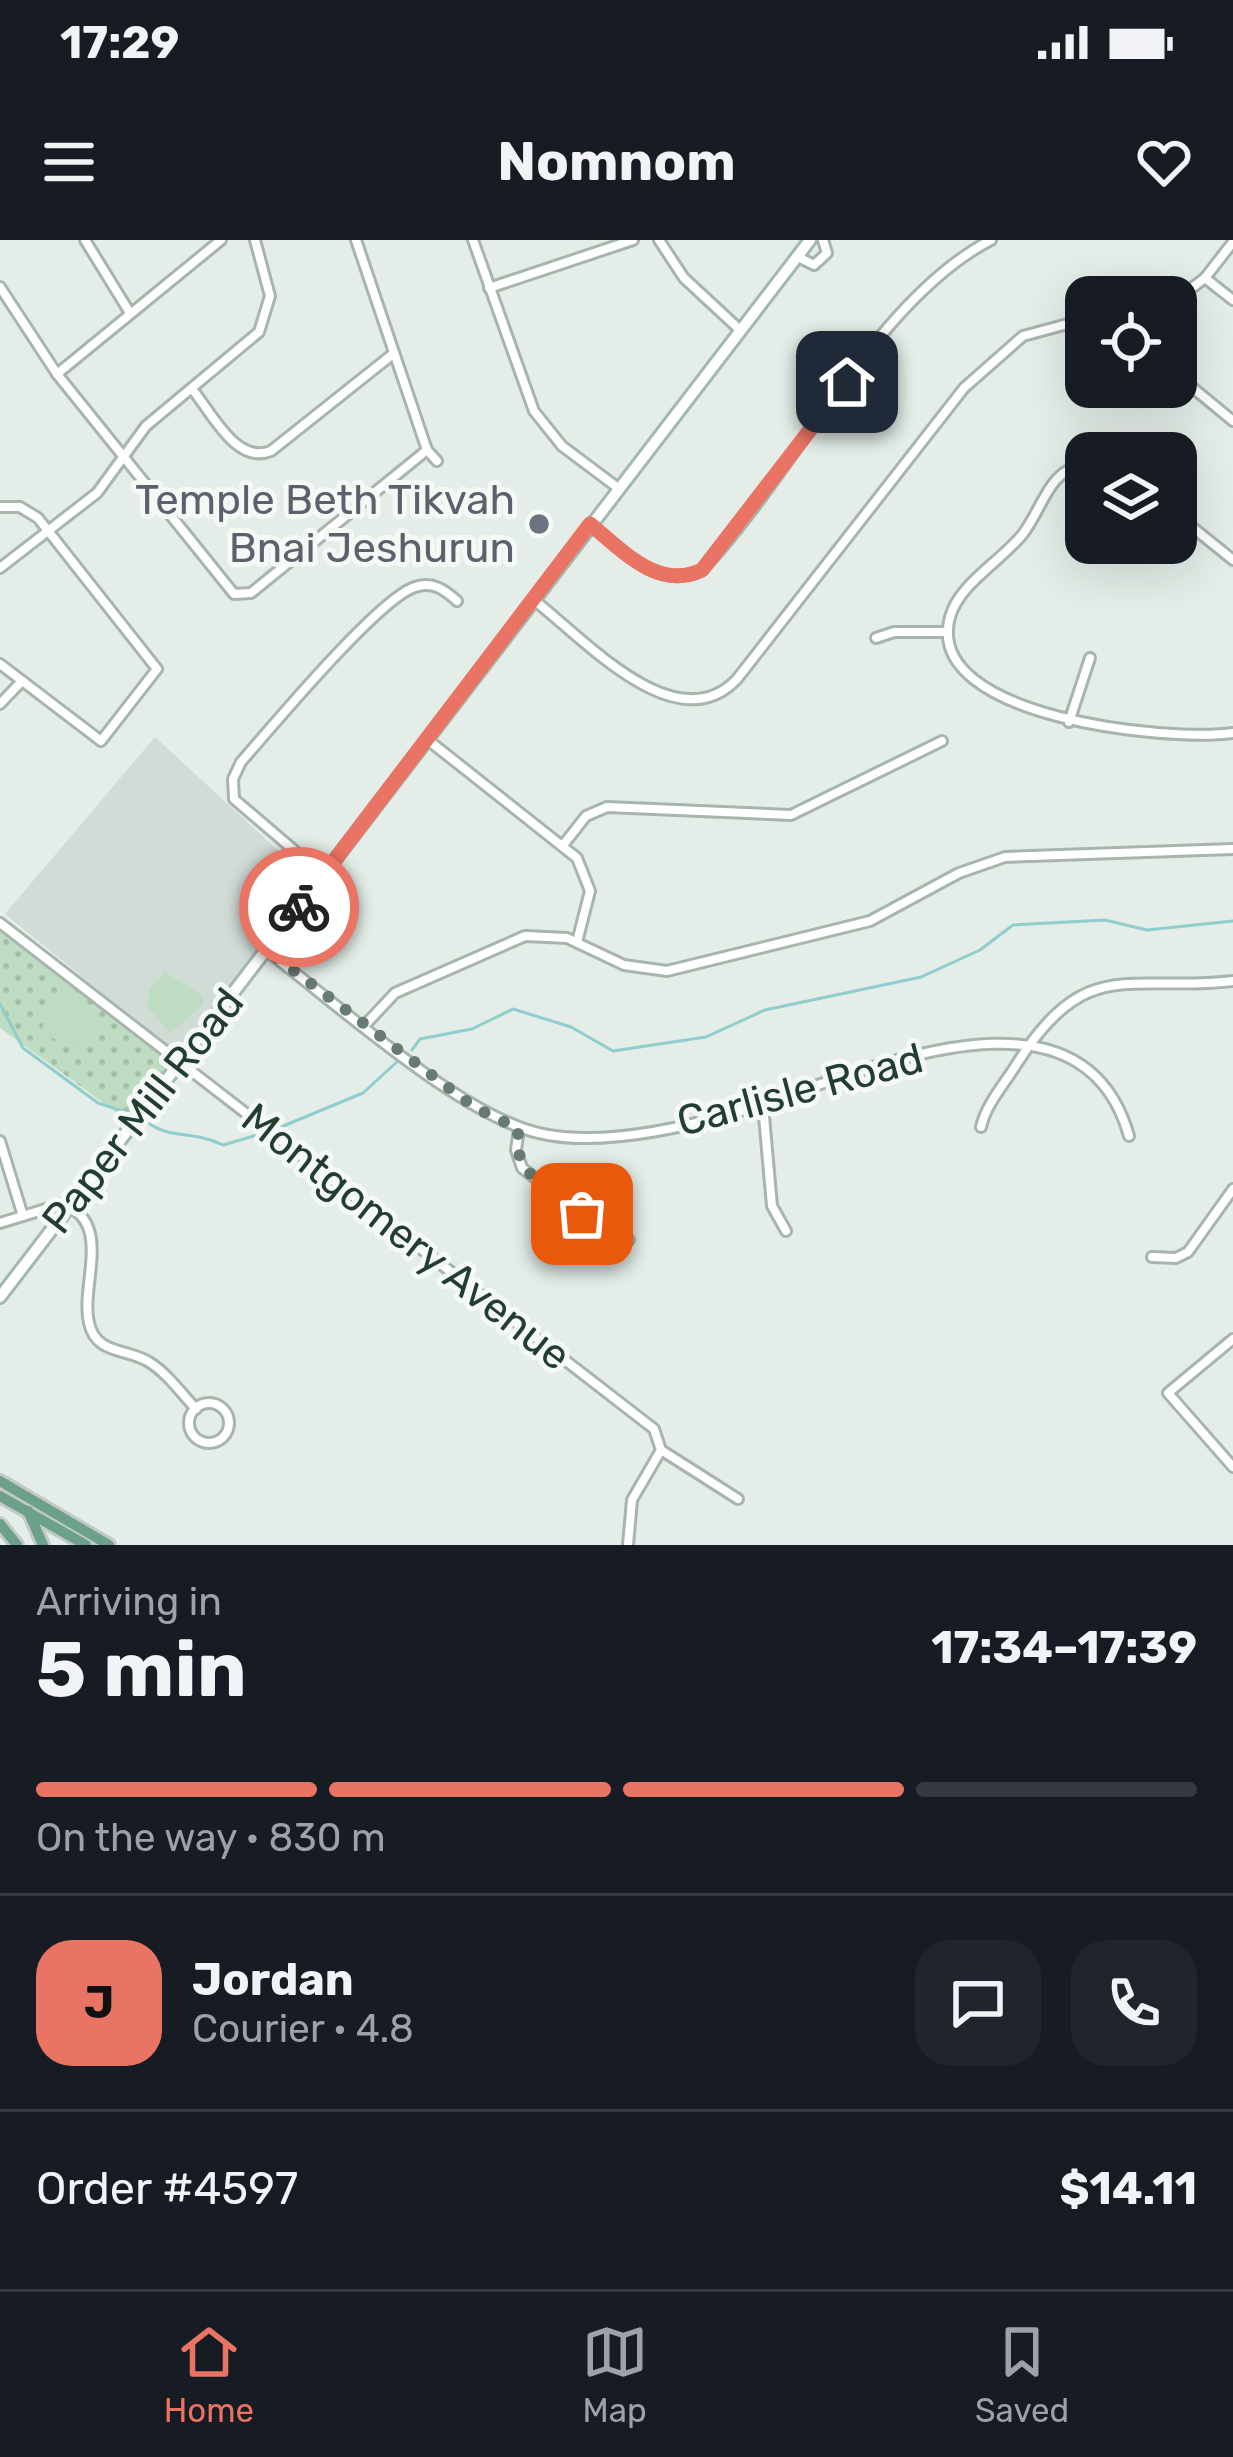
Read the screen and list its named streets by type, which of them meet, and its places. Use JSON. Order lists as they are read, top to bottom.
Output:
{
  "streets": {
    "main road": ["Paper Mill Road"],
    "street": ["Carlisle Road", "Montgomery Avenue"]
  },
  "crossings": [
    ["Carlisle Road", "Paper Mill Road"],
    ["Paper Mill Road", "Montgomery Avenue"]
  ],
  "places": ["Temple Beth Tikvah Bnai Jeshurun"],
  "page": {
    "status": "17:29",
    "header": "Nomnom",
    "heading": ["5 min", "Arriving in", "17:34–17:39"],
    "panel": [
      "Jordan",
      "Courier · 4.8",
      "Order #4597",
      "$14.11"
    ],
    "bar": "On the way · 830 m",
    "round": "J",
    "tabs": ["Home", "Map", "Saved"]
  }
}
